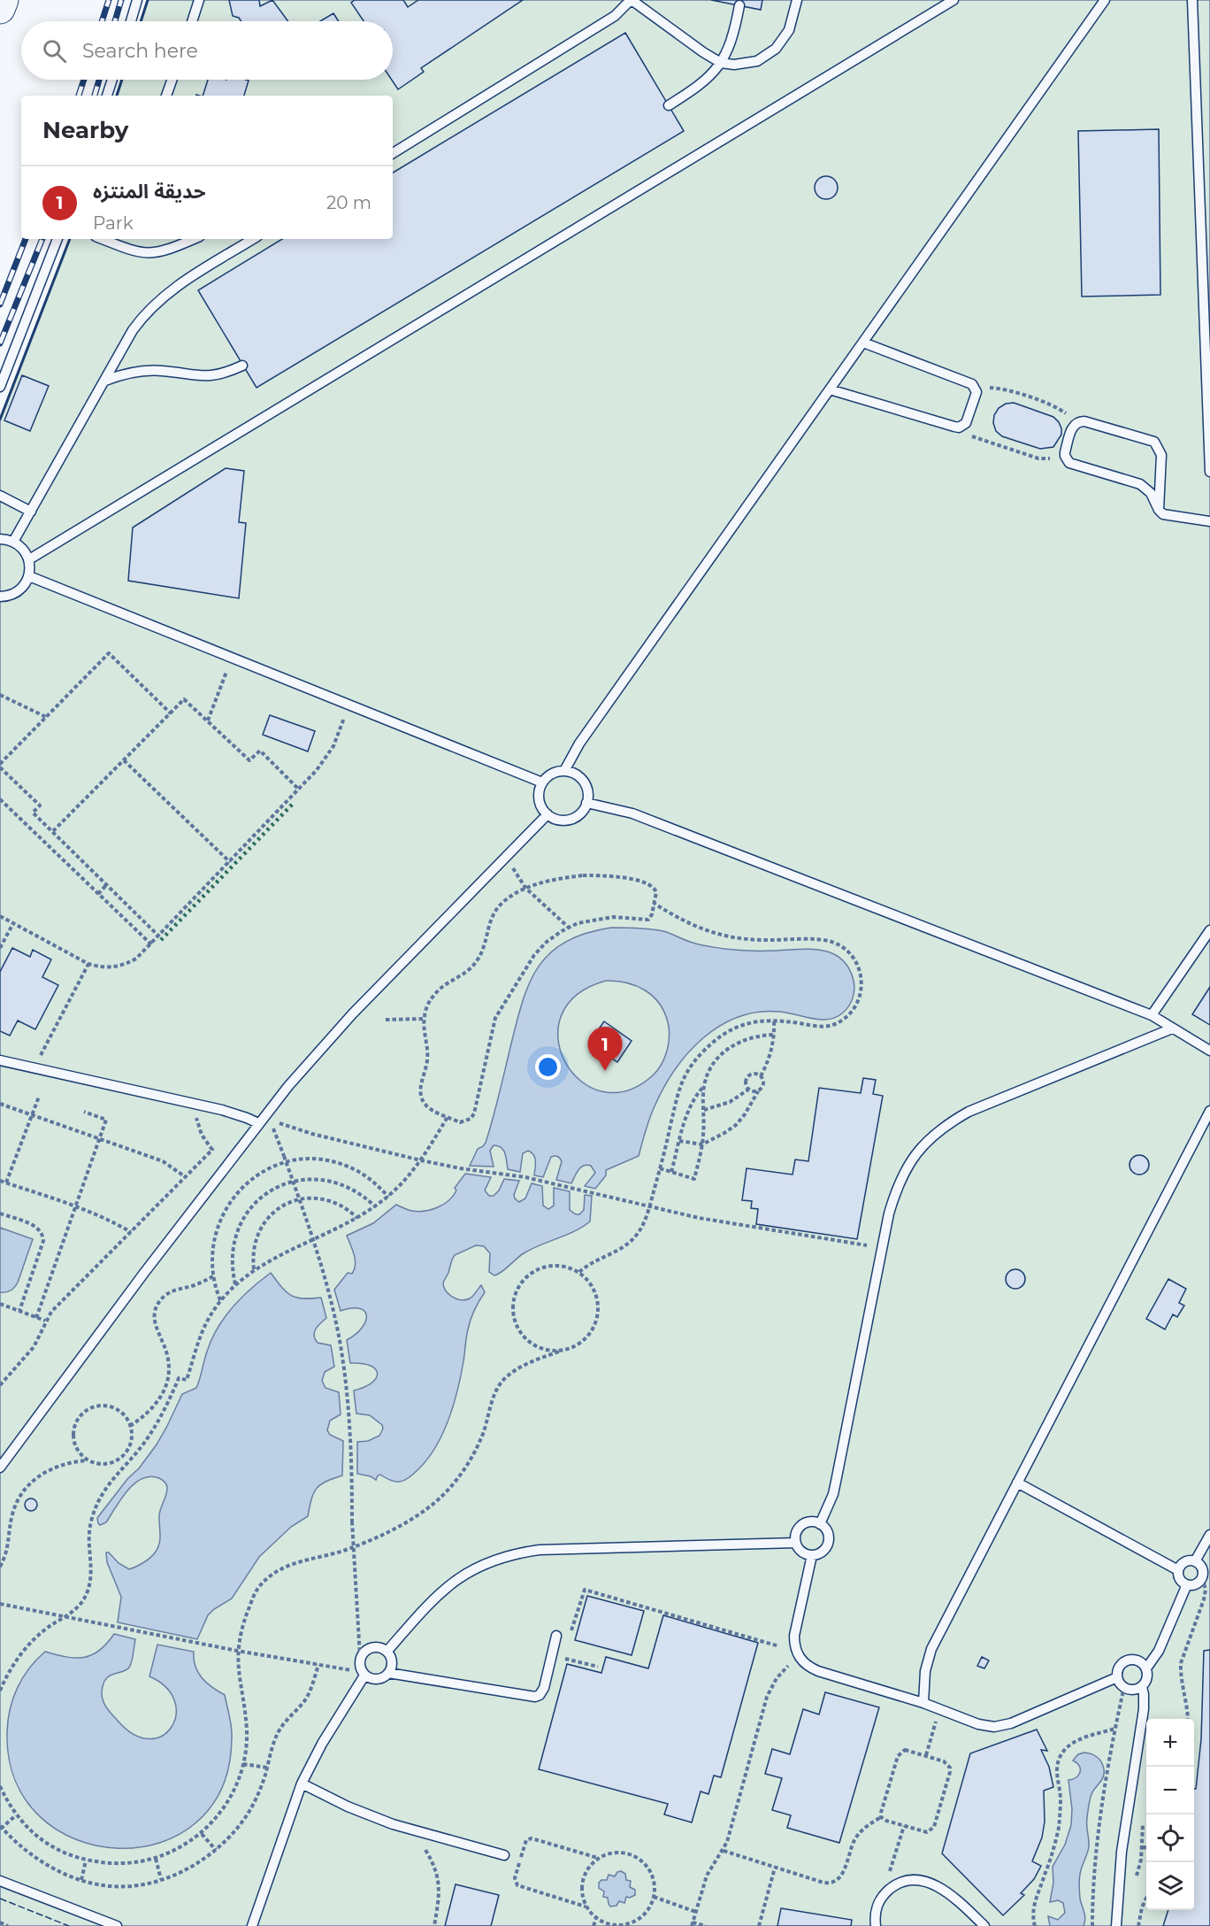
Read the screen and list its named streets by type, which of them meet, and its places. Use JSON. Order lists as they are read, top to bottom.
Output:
{
  "page": {
    "search": "Search here",
    "heading": "Nearby",
    "list": [
      {
        "mark": "1",
        "name": "حديقة المنتزه",
        "note": "Park",
        "value": "20 m"
      }
    ],
    "pins": "1",
    "map_buttons": ["+", "−"]
  }
}
